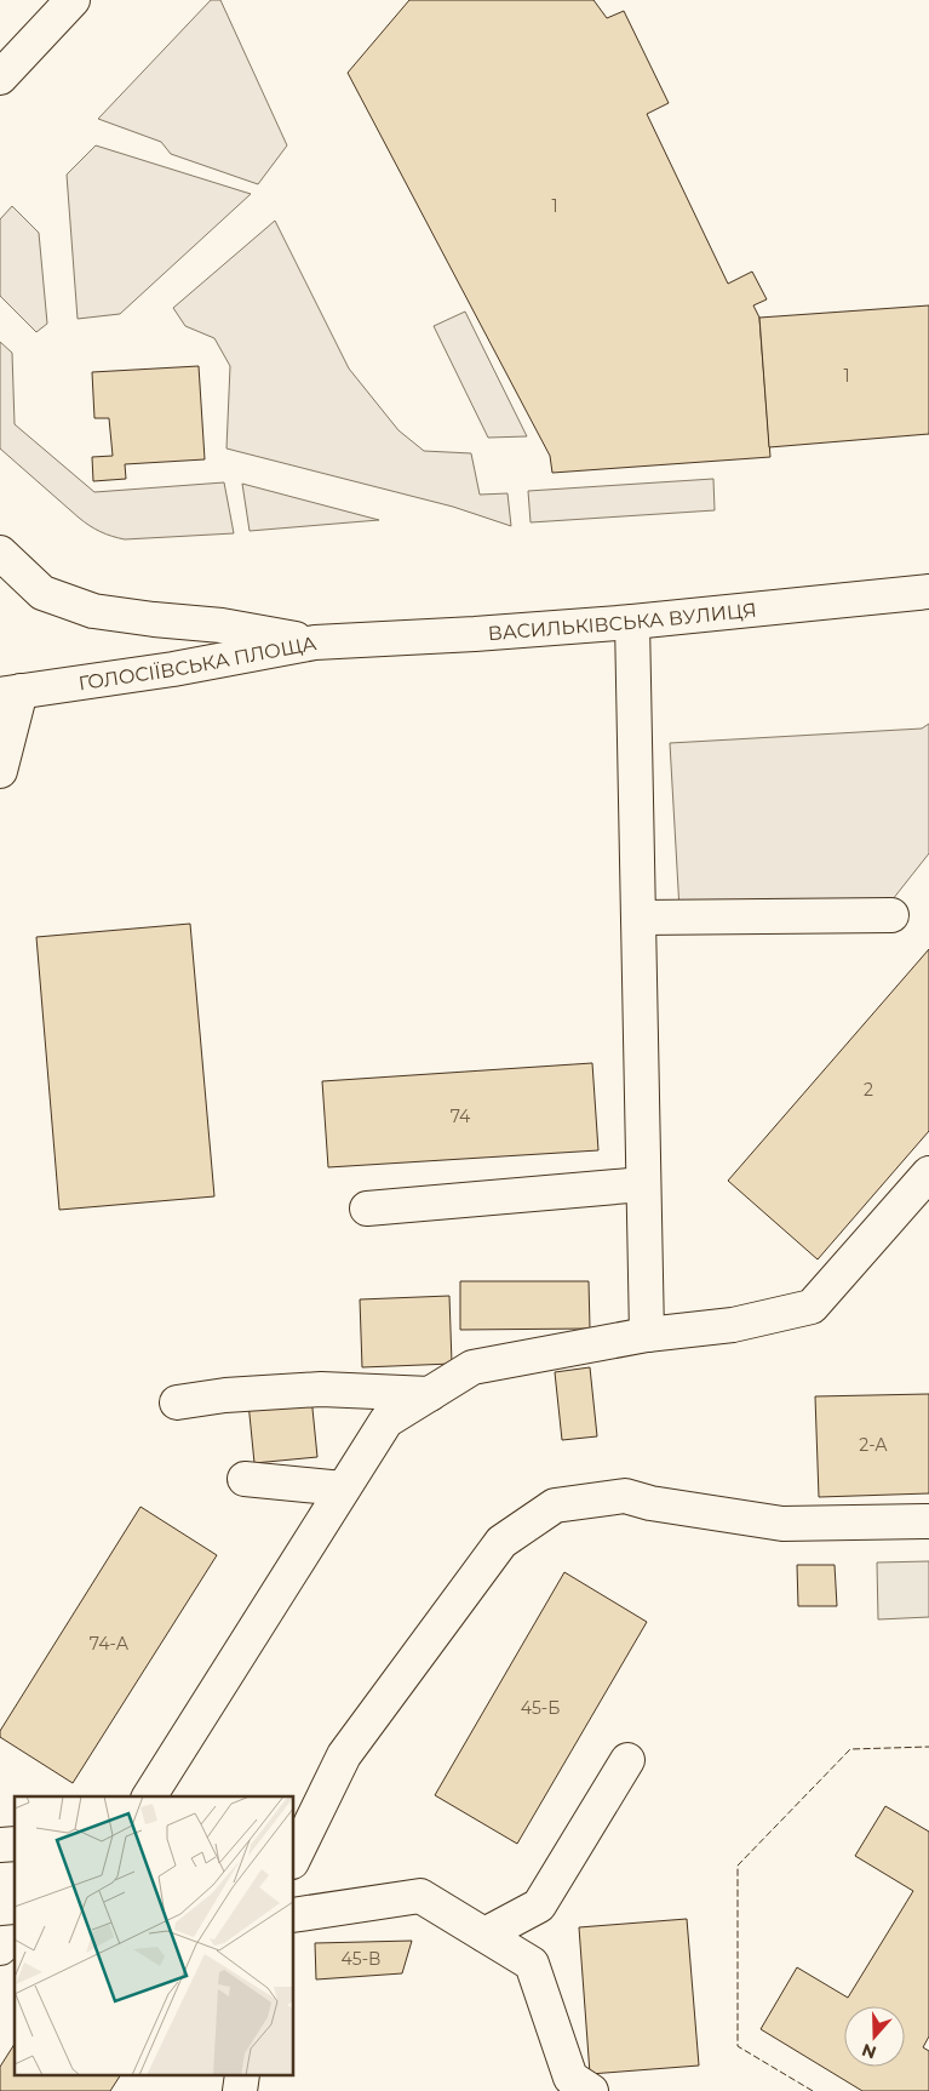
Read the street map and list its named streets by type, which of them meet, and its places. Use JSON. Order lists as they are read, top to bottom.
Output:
{
  "streets": {
    "main road": ["ВАСИЛЬКІВСЬКА ВУЛИЦЯ", "ГОЛОСІЇВСЬКА ПЛОЩА"]
  },
  "crossings": [
    ["ВАСИЛЬКІВСЬКА ВУЛИЦЯ", "ГОЛОСІЇВСЬКА ПЛОЩА"]
  ],
  "house_numbers": [
    "1",
    "1",
    "2",
    "74",
    "2-А",
    "74-А",
    "45-Б",
    "45-В"
  ],
  "north": "bottom"
}
